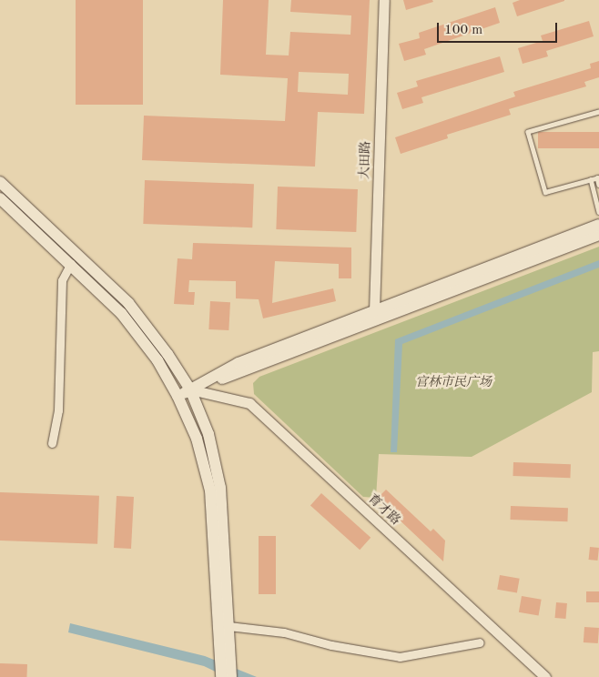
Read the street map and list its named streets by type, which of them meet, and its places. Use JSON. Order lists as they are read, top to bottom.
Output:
{
  "streets": {
    "street": ["大田路", "育才路"]
  },
  "parks": ["官林市民广场"],
  "scale_bar": "100 m"
}
